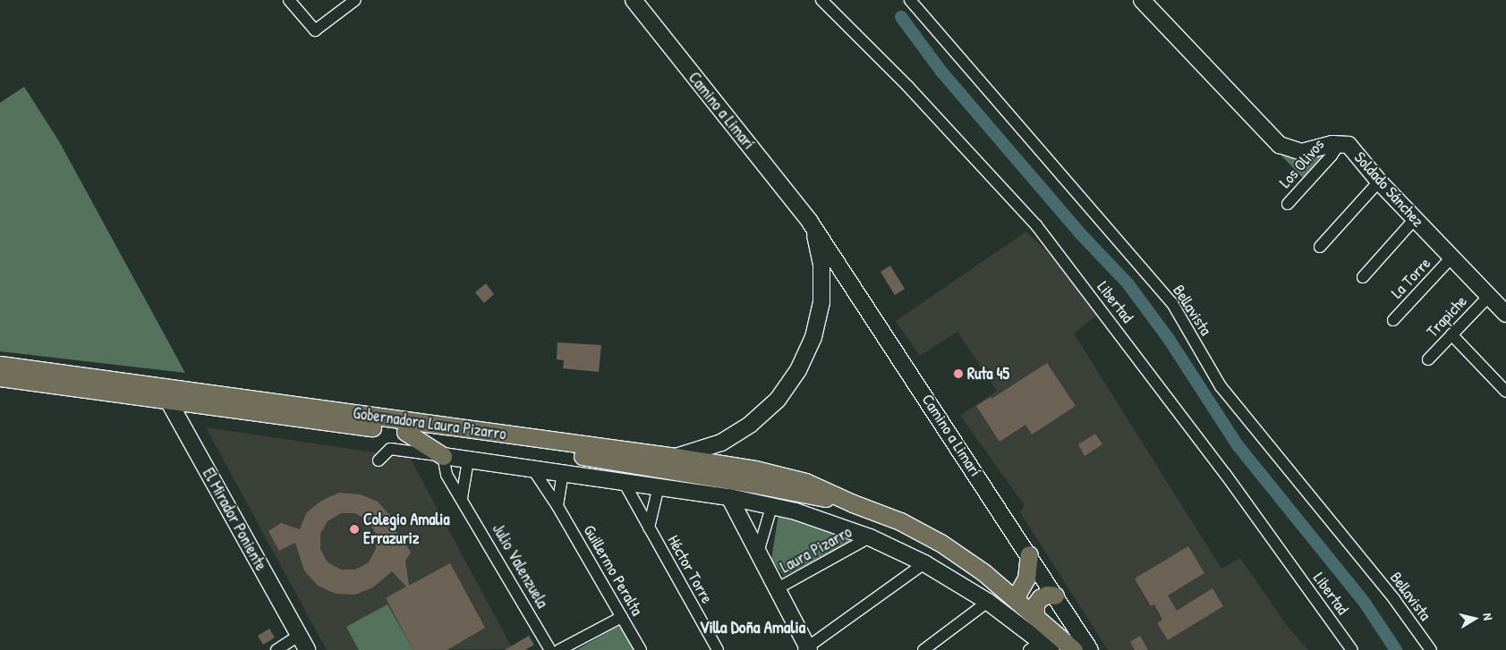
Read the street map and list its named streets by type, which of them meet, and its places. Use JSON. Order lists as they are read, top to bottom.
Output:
{
  "streets": {
    "main road": ["Gobernadora Laura Pizarro"],
    "street": [
      "Camino a Limarí",
      "Los Olivos",
      "Soldado Sánchez",
      "La Torre",
      "Libertad",
      "Bellavista",
      "Trapiche",
      "El Mirador Poniente",
      "Laura Pizarro",
      "Julio Valenzuela",
      "Héctor Torre",
      "Guillermo Peralta"
    ]
  },
  "crossings": [
    ["Camino a Limarí", "Gobernadora Laura Pizarro"],
    ["Los Olivos", "Soldado Sánchez"],
    ["Soldado Sánchez", "La Torre"],
    ["Soldado Sánchez", "Trapiche"],
    ["Gobernadora Laura Pizarro", "El Mirador Poniente"],
    ["Gobernadora Laura Pizarro", "Laura Pizarro"],
    ["Gobernadora Laura Pizarro", "Julio Valenzuela"],
    ["Gobernadora Laura Pizarro", "Héctor Torre"],
    ["Gobernadora Laura Pizarro", "Guillermo Peralta"]
  ],
  "districts": ["Villa Doña Amalia"],
  "places": ["Ruta 45", "Colegio Amalia Errazuriz"],
  "north": "right"
}
